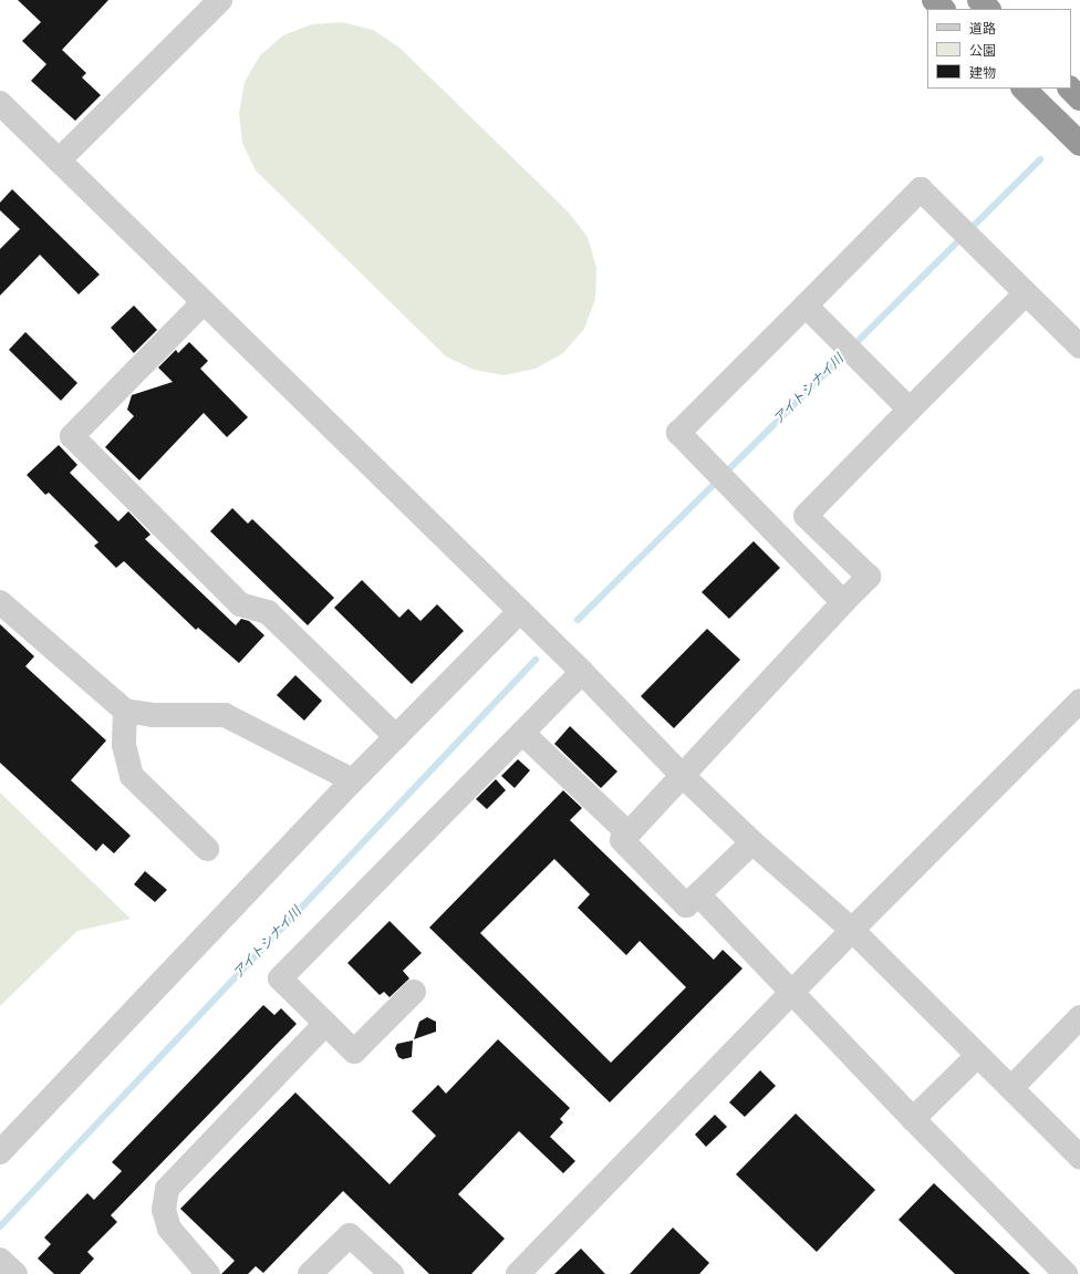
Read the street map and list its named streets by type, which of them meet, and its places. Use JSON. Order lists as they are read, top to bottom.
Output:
{
  "water": ["アイトシナイ川"],
  "legend": ["道路", "公園", "建物"]
}
